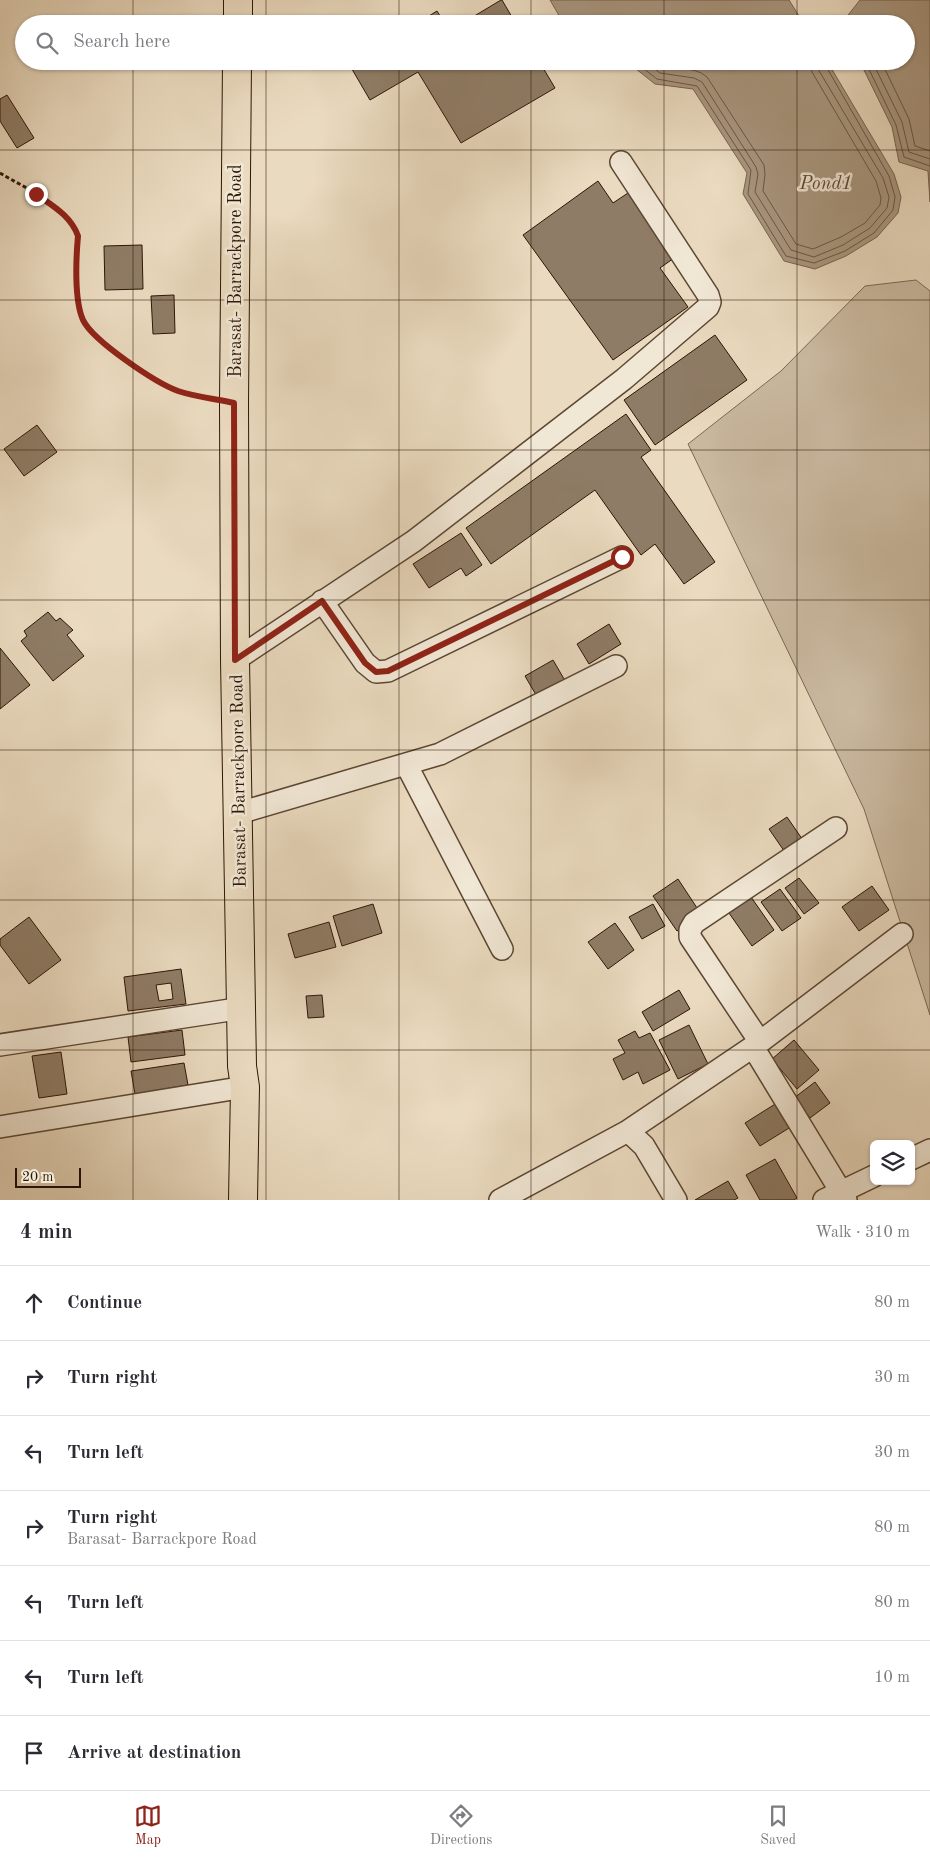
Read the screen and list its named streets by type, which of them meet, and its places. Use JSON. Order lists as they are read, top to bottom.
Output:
{
  "streets": {
    "main road": ["Barasat- Barrackpore Road"]
  },
  "water": ["Pond1"],
  "scale_bar": "20 m",
  "page": {
    "search": "Search here",
    "scale": "20 m",
    "heading": ["4 min", "Walk · 310 m"],
    "list": [
      ["Continue", "80 m"],
      ["Turn right", "30 m"],
      ["Turn left", "30 m"],
      ["Turn right", "Barasat- Barrackpore Road", "80 m"],
      ["Turn left", "80 m"],
      ["Turn left", "10 m"],
      "Arrive at destination"
    ],
    "nav": ["Map", "Directions", "Saved"]
  }
}
